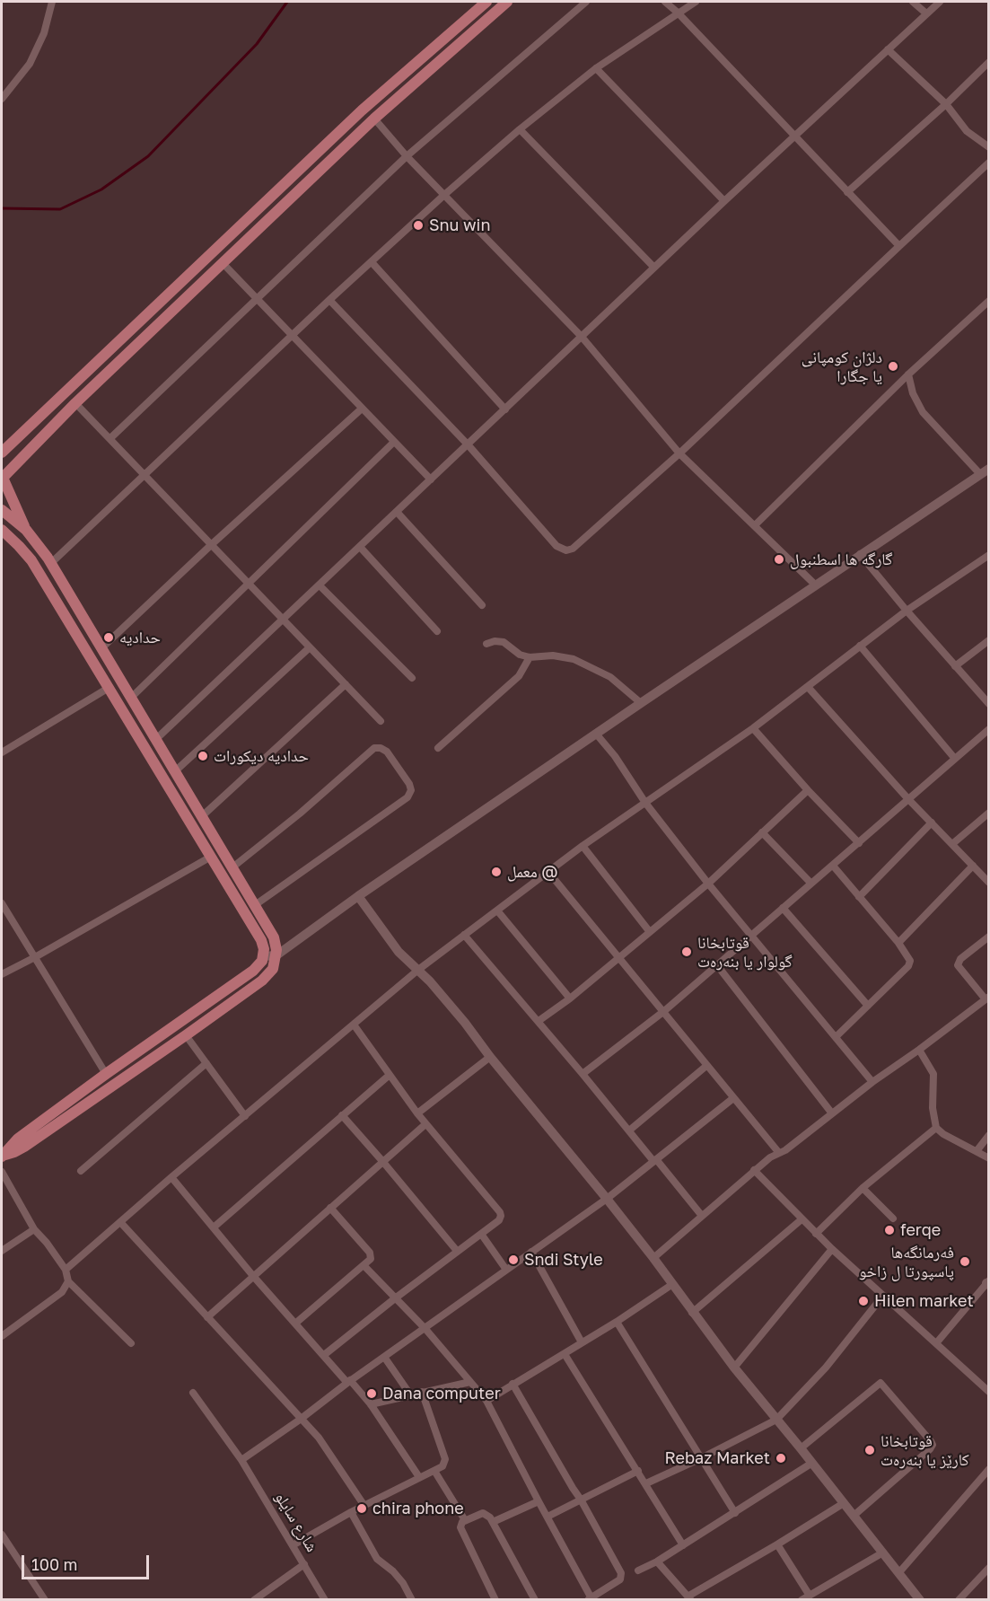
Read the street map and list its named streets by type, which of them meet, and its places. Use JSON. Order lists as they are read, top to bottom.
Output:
{
  "streets": {
    "street": ["شارع سايلو"]
  },
  "places": [
    "Snu win",
    "دلژان کومپانی یا جگارا",
    "گارگه ها اسطنبول",
    "حداديه",
    "حداديه ديكورات",
    "معمل @",
    "قوتابخانا گولوار یا بنەرەت",
    "ferqe",
    "Sndi Style",
    "فەرمانگەها پاسپورتا ل زاخو",
    "Hilen market",
    "Dana computer",
    "قوتابخانا کارێز یا بنەرەت",
    "Rebaz Market",
    "chira phone"
  ],
  "scale_bar": "100 m"
}
